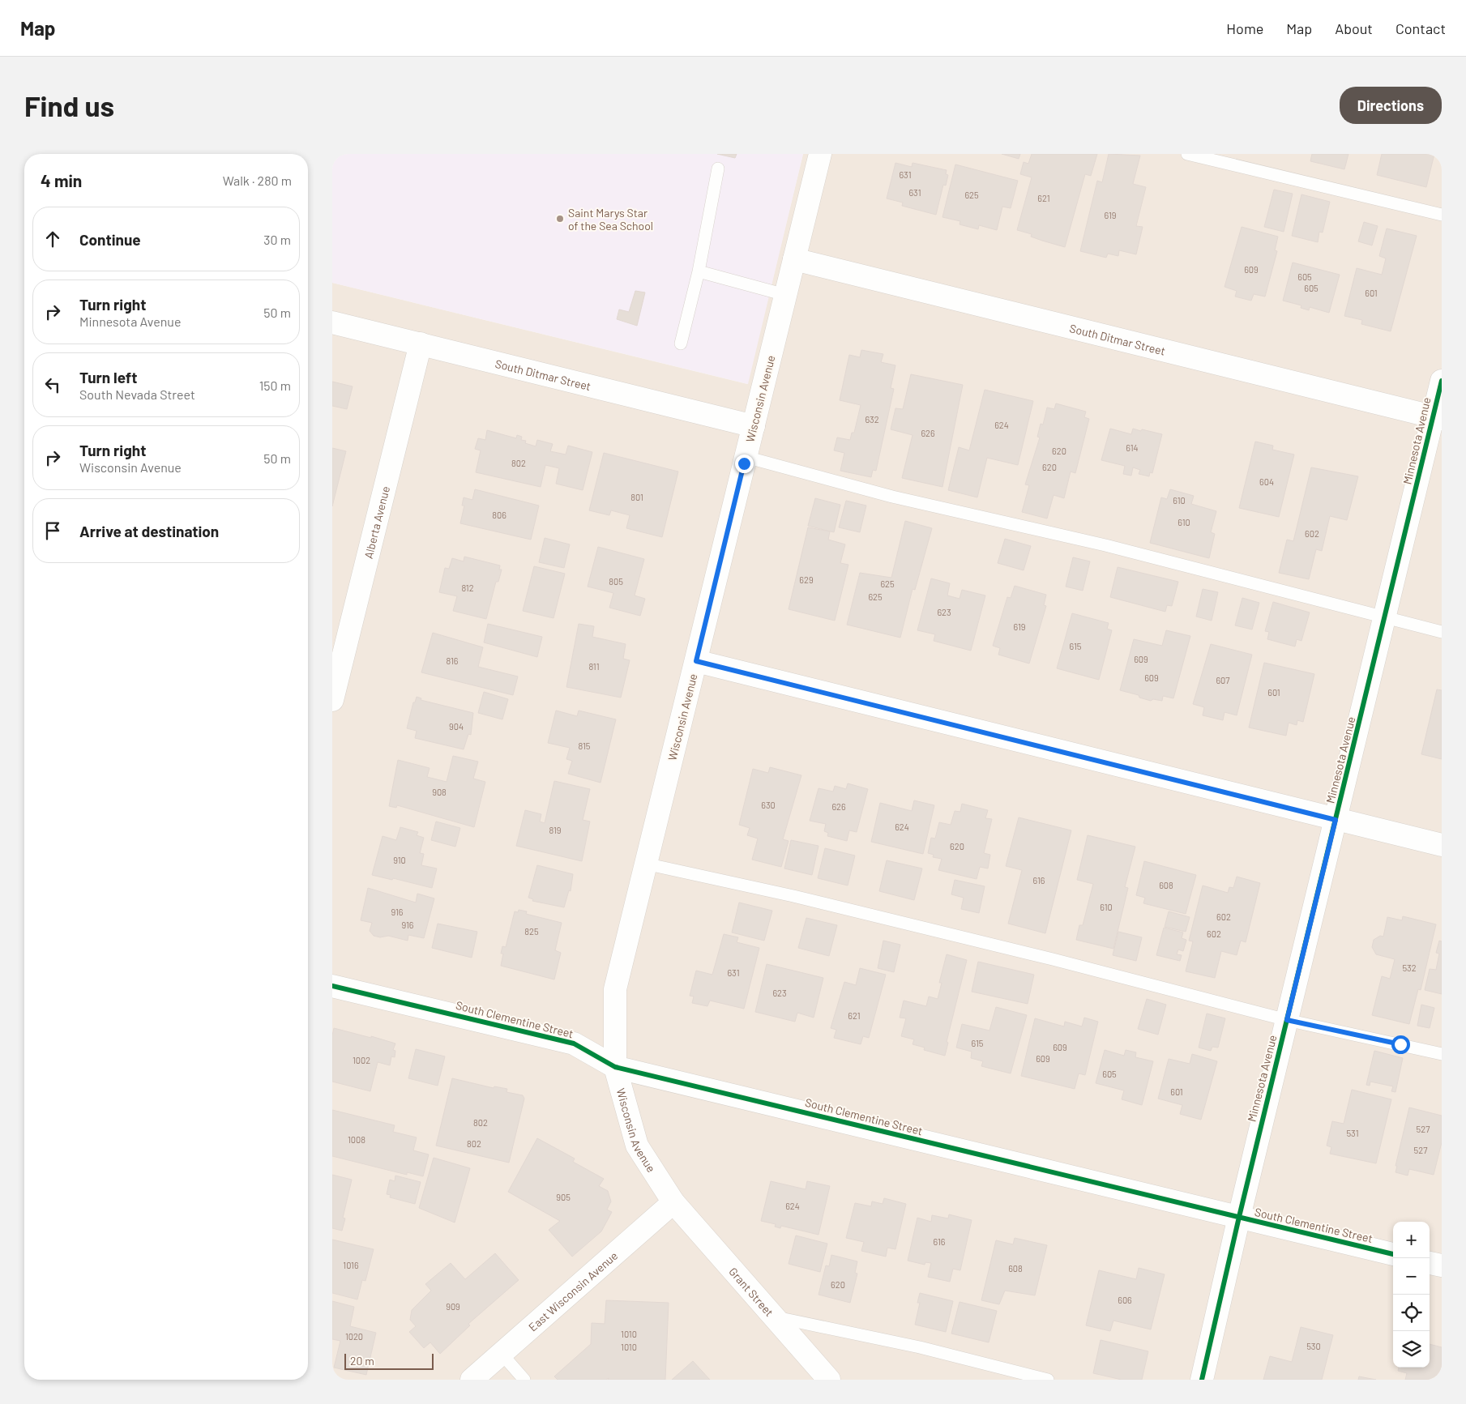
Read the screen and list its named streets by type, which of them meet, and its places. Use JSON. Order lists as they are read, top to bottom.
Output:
{
  "streets": {
    "street": [
      "South Ditmar Street",
      "Wisconsin Avenue",
      "Minnesota Avenue",
      "Alberta Avenue",
      "South Clementine Street",
      "East Wisconsin Avenue",
      "Grant Street"
    ]
  },
  "crossings": [
    ["South Ditmar Street", "Wisconsin Avenue"],
    ["South Ditmar Street", "Minnesota Avenue"],
    ["South Ditmar Street", "Alberta Avenue"],
    ["Wisconsin Avenue", "South Clementine Street"],
    ["Wisconsin Avenue", "East Wisconsin Avenue"],
    ["Wisconsin Avenue", "Grant Street"],
    ["Minnesota Avenue", "South Clementine Street"],
    ["East Wisconsin Avenue", "Grant Street"]
  ],
  "places": ["Saint Marys Star of the Sea School"],
  "house_numbers": [
    "631",
    "631",
    "625",
    "621",
    "619",
    "609",
    "605",
    "605",
    "601",
    "632",
    "624",
    "626",
    "614",
    "620",
    "802",
    "620",
    "604",
    "801",
    "610",
    "806",
    "610",
    "602",
    "629",
    "805",
    "625",
    "812",
    "625",
    "623",
    "619",
    "615",
    "609",
    "816",
    "811",
    "609",
    "607",
    "601",
    "904",
    "815",
    "908",
    "630",
    "626",
    "624",
    "819",
    "620",
    "910",
    "616",
    "608",
    "610",
    "916",
    "602",
    "916",
    "825",
    "602",
    "532",
    "631",
    "623",
    "621",
    "615",
    "609",
    "609",
    "1002",
    "605",
    "601",
    "802",
    "527",
    "531",
    "1008",
    "802",
    "527",
    "905",
    "624",
    "616",
    "1016",
    "608",
    "620",
    "606",
    "909",
    "1010",
    "1020",
    "530",
    "1010"
  ],
  "scale_bar": "20 m",
  "page": {
    "header": "Map",
    "nav": [
      "Home",
      "Map",
      "About",
      "Contact"
    ],
    "buttons": "Directions",
    "title": "Find us",
    "heading": ["4 min", "Walk · 280 m"],
    "list": [
      ["Continue", "30 m"],
      ["Turn right", "Minnesota Avenue", "50 m"],
      ["Turn left", "South Nevada Street", "150 m"],
      ["Turn right", "Wisconsin Avenue", "50 m"],
      "Arrive at destination"
    ],
    "map_buttons": ["+", "−"],
    "scale": "20 m"
  }
}
